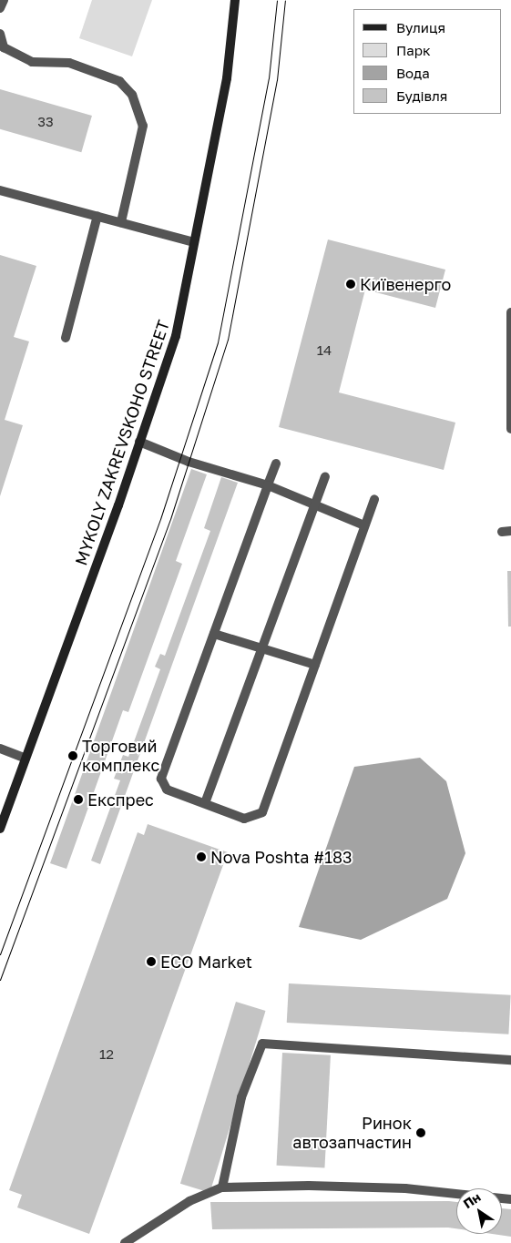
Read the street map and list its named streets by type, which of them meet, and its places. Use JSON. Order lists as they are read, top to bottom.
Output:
{
  "streets": {
    "street": ["MYKOLY ZAKREVSKOHO STREET"]
  },
  "places": [
    "Київенерго",
    "Торговий комплекс",
    "Експрес",
    "Nova Poshta #183",
    "ECO Market",
    "Ринок автозапчастин"
  ],
  "house_numbers": ["33", "14", "12"],
  "legend": [
    "Вулиця",
    "Парк",
    "Вода",
    "Будівля"
  ],
  "north": "top left"
}
